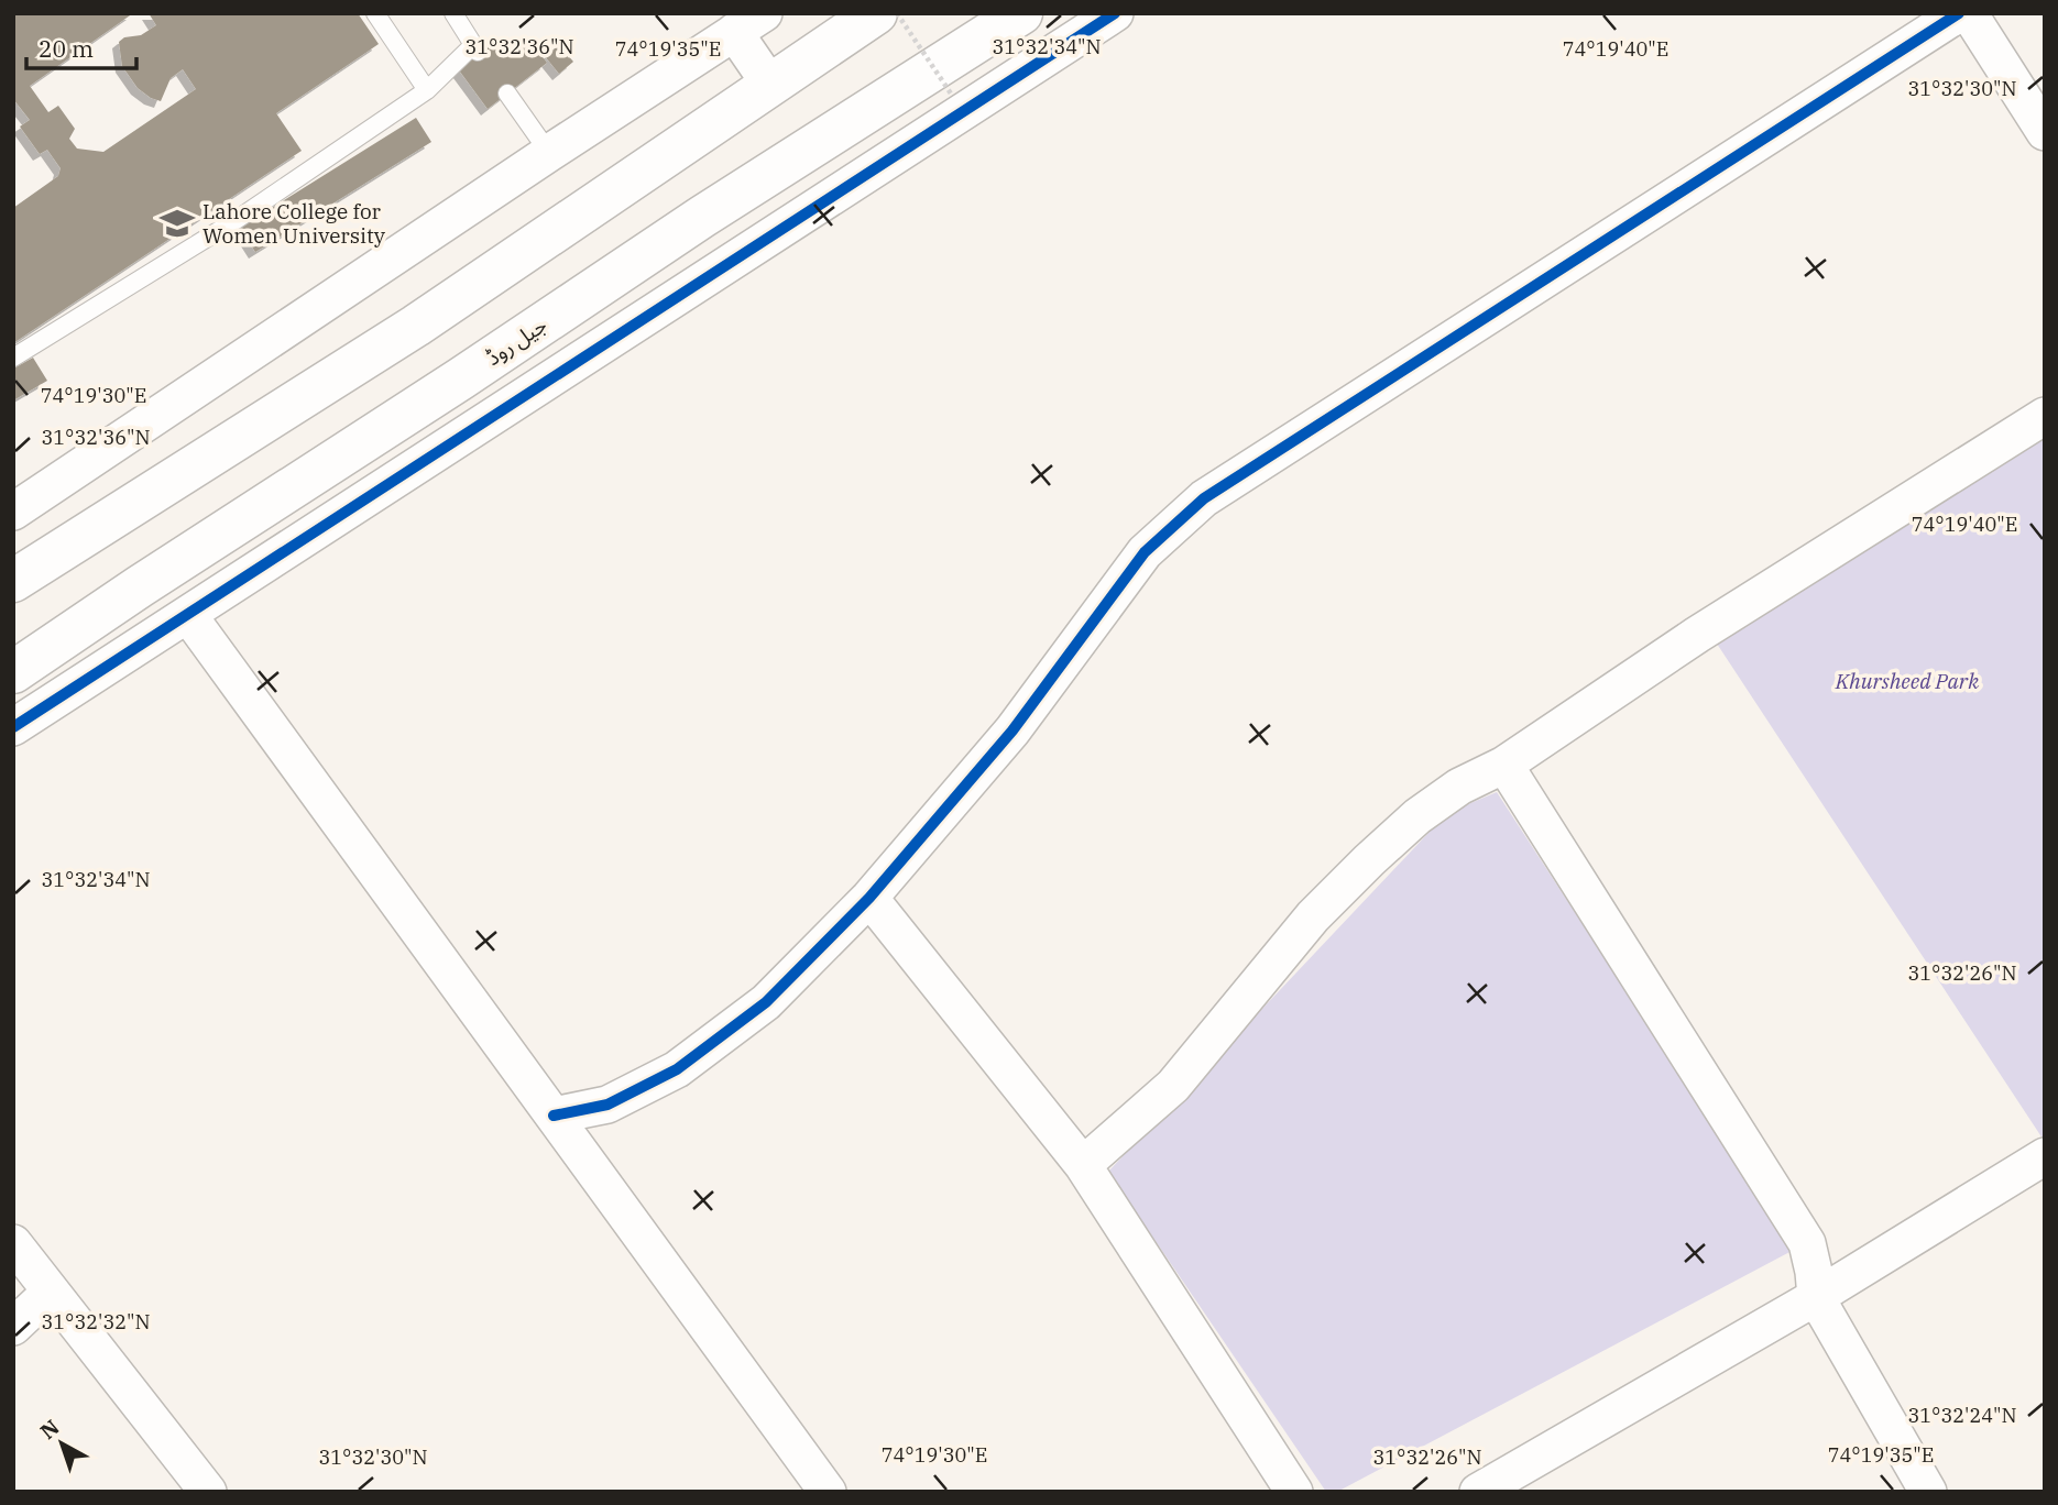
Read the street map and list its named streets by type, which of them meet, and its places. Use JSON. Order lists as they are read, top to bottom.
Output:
{
  "streets": {
    "main road": ["جیل روڈ"]
  },
  "parks": ["Khursheed Park"],
  "places": {
    "school or university": ["Lahore College for Women University"]
  },
  "scale_bar": "20 m",
  "north": "top left",
  "coordinates": [
    "31°32'36\"N",
    "31°32'34\"N",
    "74°19'35\"E",
    "74°19'40\"E",
    "31°32'30\"N",
    "74°19'30\"E",
    "31°32'26\"N",
    "31°32'32\"N",
    "31°32'24\"N"
  ]
}
